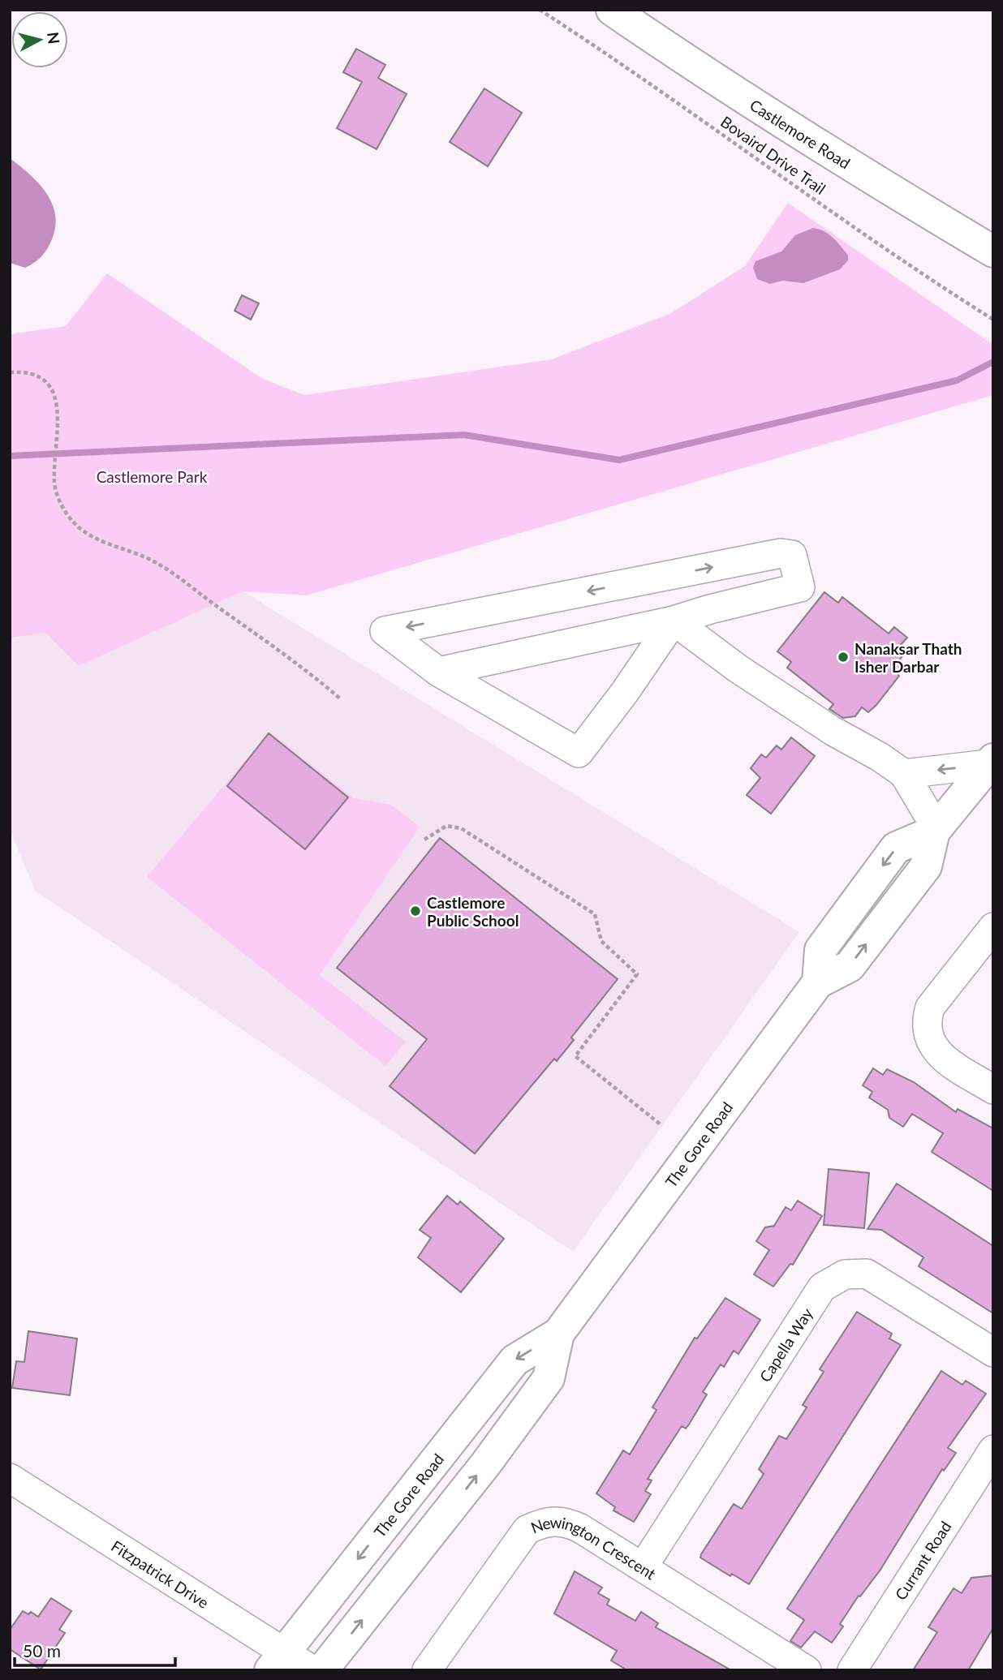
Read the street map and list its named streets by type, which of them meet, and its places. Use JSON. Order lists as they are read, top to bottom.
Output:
{
  "streets": {
    "main road": ["Castlemore Road", "The Gore Road"],
    "street": [
      "Capella Way",
      "Newington Crescent",
      "Currant Road",
      "Fitzpatrick Drive"
    ],
    "path": ["Bovaird Drive Trail"]
  },
  "crossings": [
    ["The Gore Road", "Fitzpatrick Drive"],
    ["Capella Way", "Newington Crescent"]
  ],
  "parks": ["Castlemore Park"],
  "places": ["Nanaksar Thath Isher Darbar", "Castlemore Public School"],
  "scale_bar": "50 m",
  "north": "right"
}
